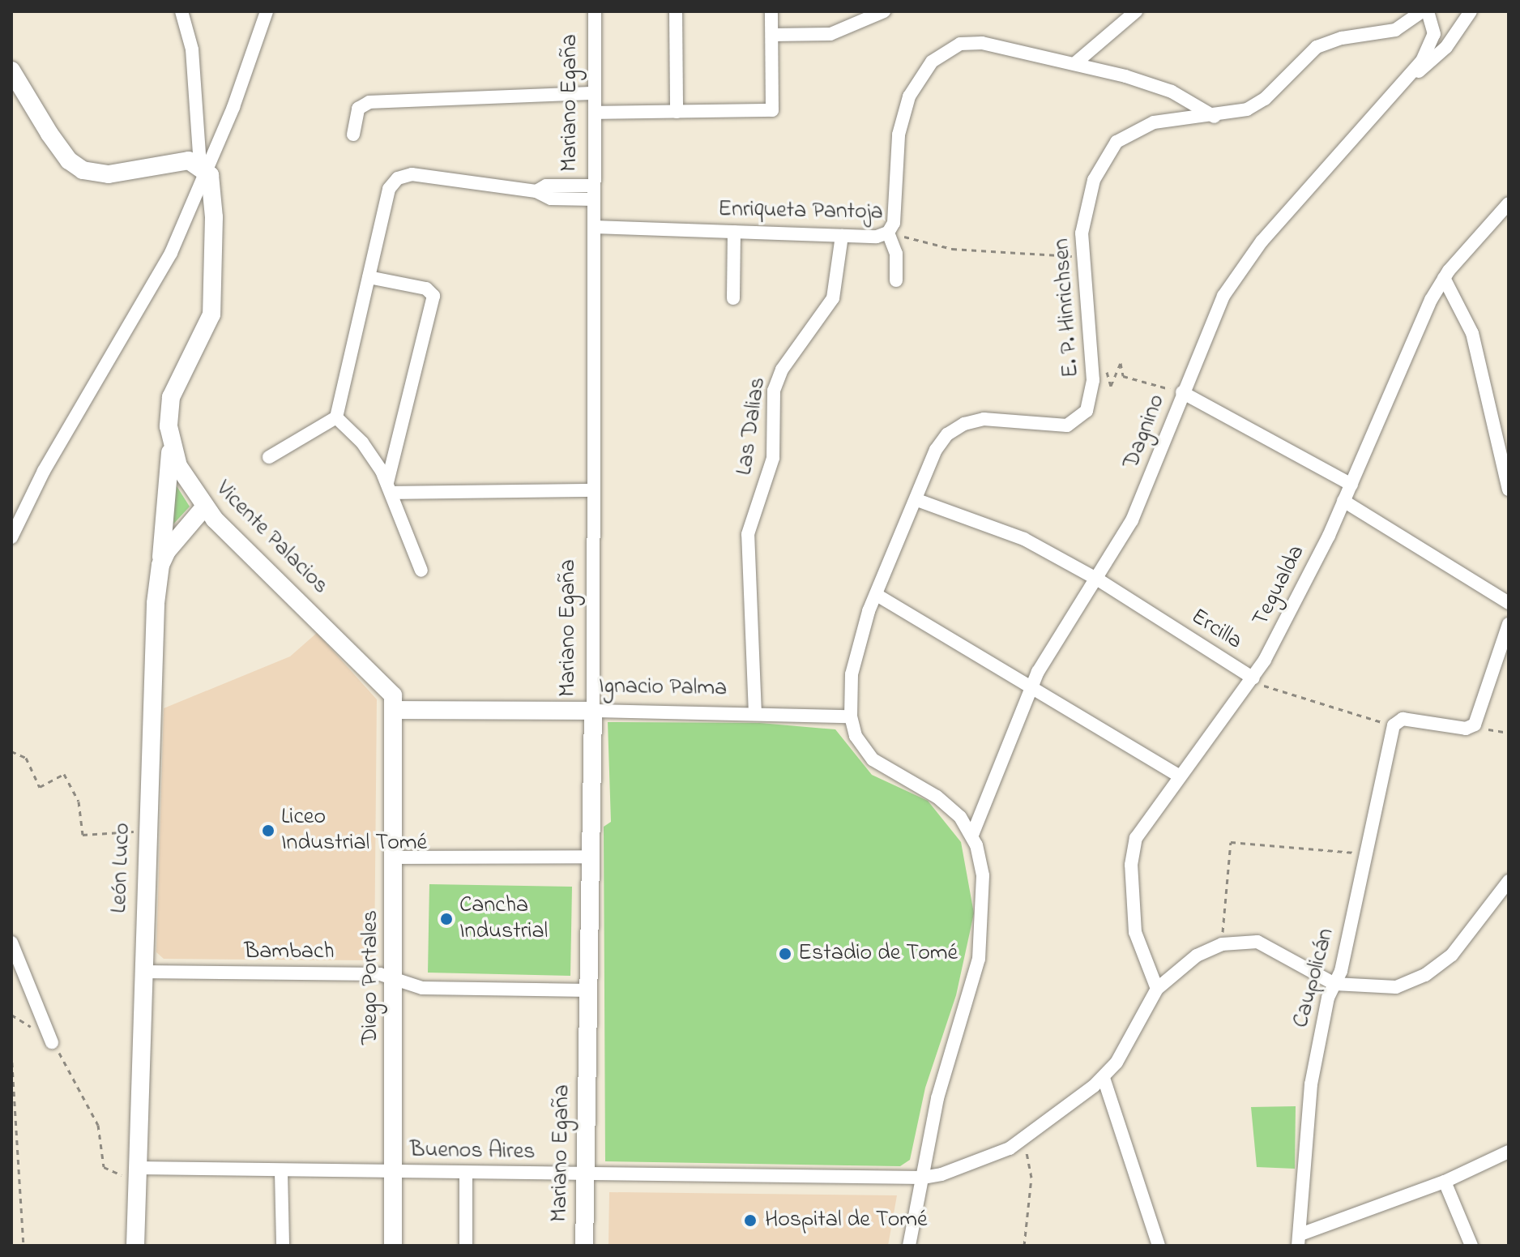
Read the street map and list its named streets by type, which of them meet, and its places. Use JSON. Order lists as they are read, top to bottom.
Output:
{
  "streets": {
    "main road": [
      "Mariano Egaña",
      "Vicente Palacios",
      "Ignacio Palma",
      "León Luco",
      "Diego Portales"
    ],
    "street": [
      "Enriqueta Pantoja",
      "E. P. Hinrichsen",
      "Las Dalias",
      "Dagnino",
      "Tegualda",
      "Ercilla",
      "Bambach",
      "Caupolicán",
      "Buenos Aires"
    ]
  },
  "crossings": [
    ["Mariano Egaña", "Enriqueta Pantoja"],
    ["Mariano Egaña", "Ignacio Palma"],
    ["Mariano Egaña", "Bambach"],
    ["Mariano Egaña", "Buenos Aires"],
    ["Enriqueta Pantoja", "E. P. Hinrichsen"],
    ["Enriqueta Pantoja", "Las Dalias"],
    ["E. P. Hinrichsen", "Ercilla"],
    ["E. P. Hinrichsen", "Ignacio Palma"],
    ["Las Dalias", "Ignacio Palma"],
    ["Dagnino", "Ercilla"],
    ["Vicente Palacios", "Ignacio Palma"],
    ["Vicente Palacios", "León Luco"],
    ["Vicente Palacios", "Diego Portales"],
    ["Tegualda", "Ercilla"],
    ["Tegualda", "Buenos Aires"],
    ["Ercilla", "Caupolicán"],
    ["Ignacio Palma", "Diego Portales"],
    ["León Luco", "Bambach"],
    ["León Luco", "Buenos Aires"],
    ["Bambach", "Diego Portales"],
    ["Diego Portales", "Buenos Aires"]
  ],
  "places": [
    "Liceo Industrial Tomé",
    "Cancha Industrial",
    "Estadio de Tomé",
    "Hospital de Tomé"
  ]
}
